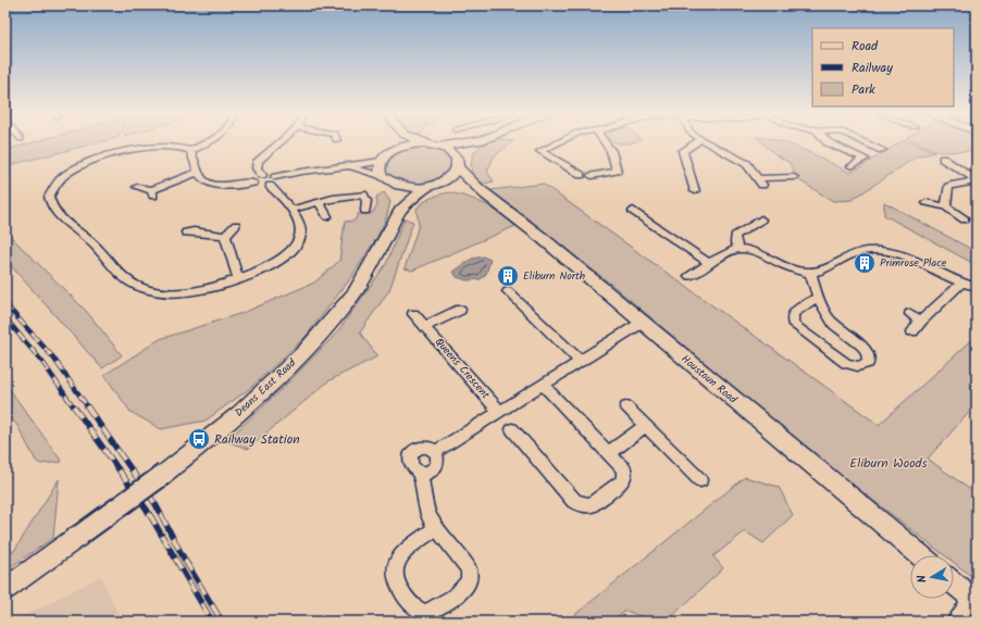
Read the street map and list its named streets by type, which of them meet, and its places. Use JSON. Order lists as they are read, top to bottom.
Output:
{
  "streets": {
    "street": ["Queens Crescent", "Houstoun Road", "Deans East Road"]
  },
  "crossings": [
    ["Houstoun Road", "Deans East Road"]
  ],
  "parks": ["Eliburn Woods"],
  "places": {
    "building": ["Primrose Place", "Eliburn North"],
    "bus stop": ["Railway Station"]
  },
  "legend": ["Road", "Railway", "Park"],
  "north": "left"
}
